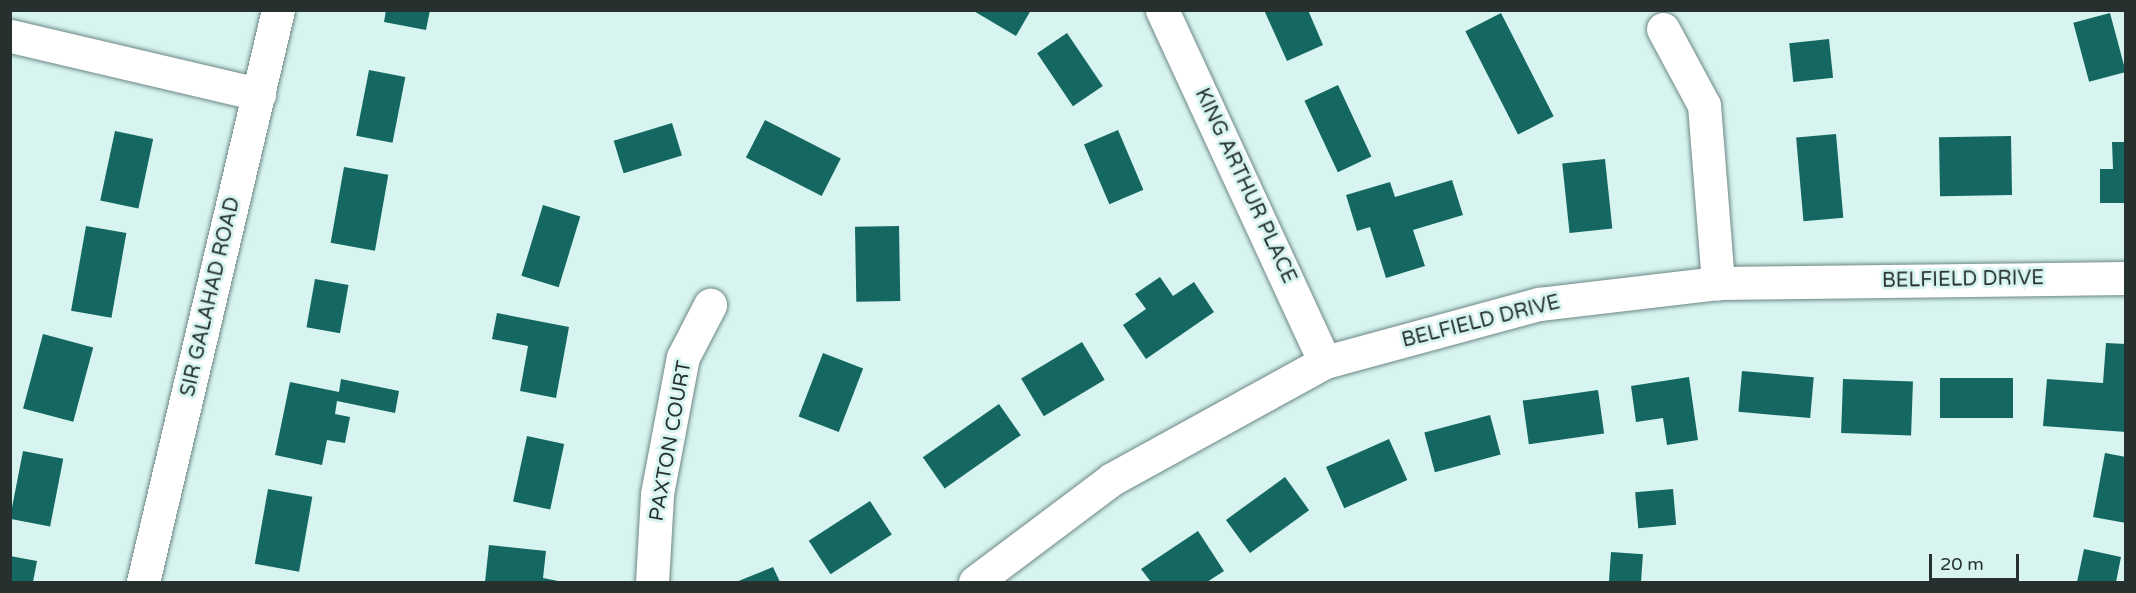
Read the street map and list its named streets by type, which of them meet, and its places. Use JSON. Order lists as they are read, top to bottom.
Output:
{
  "streets": {
    "street": [
      "KING ARTHUR PLACE",
      "BELFIELD DRIVE",
      "SIR GALAHAD ROAD",
      "PAXTON COURT"
    ]
  },
  "crossings": [
    ["KING ARTHUR PLACE", "BELFIELD DRIVE"]
  ],
  "scale_bar": "20 m"
}
